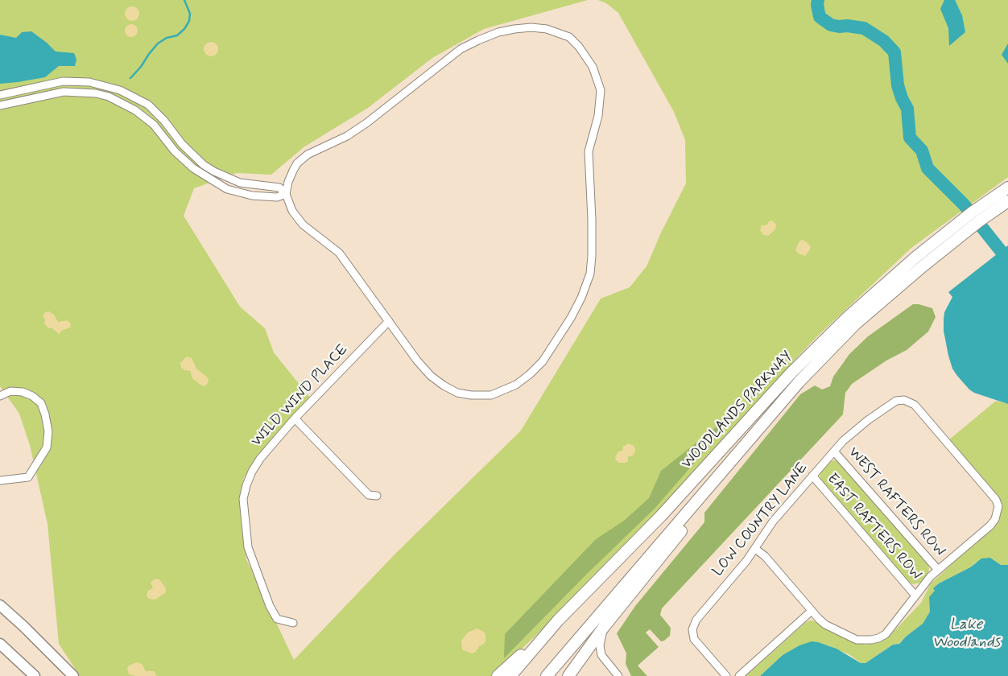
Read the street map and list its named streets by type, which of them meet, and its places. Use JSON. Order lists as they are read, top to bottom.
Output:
{
  "streets": {
    "main road": ["WOODLANDS PARKWAY"],
    "street": [
      "WILD WIND PLACE",
      "WEST RAFTERS ROW",
      "LOW COUNTRY LANE",
      "EAST RAFTERS ROW"
    ]
  },
  "crossings": [
    ["WEST RAFTERS ROW", "LOW COUNTRY LANE"],
    ["LOW COUNTRY LANE", "EAST RAFTERS ROW"]
  ],
  "water": ["Lake Woodlands"]
}
